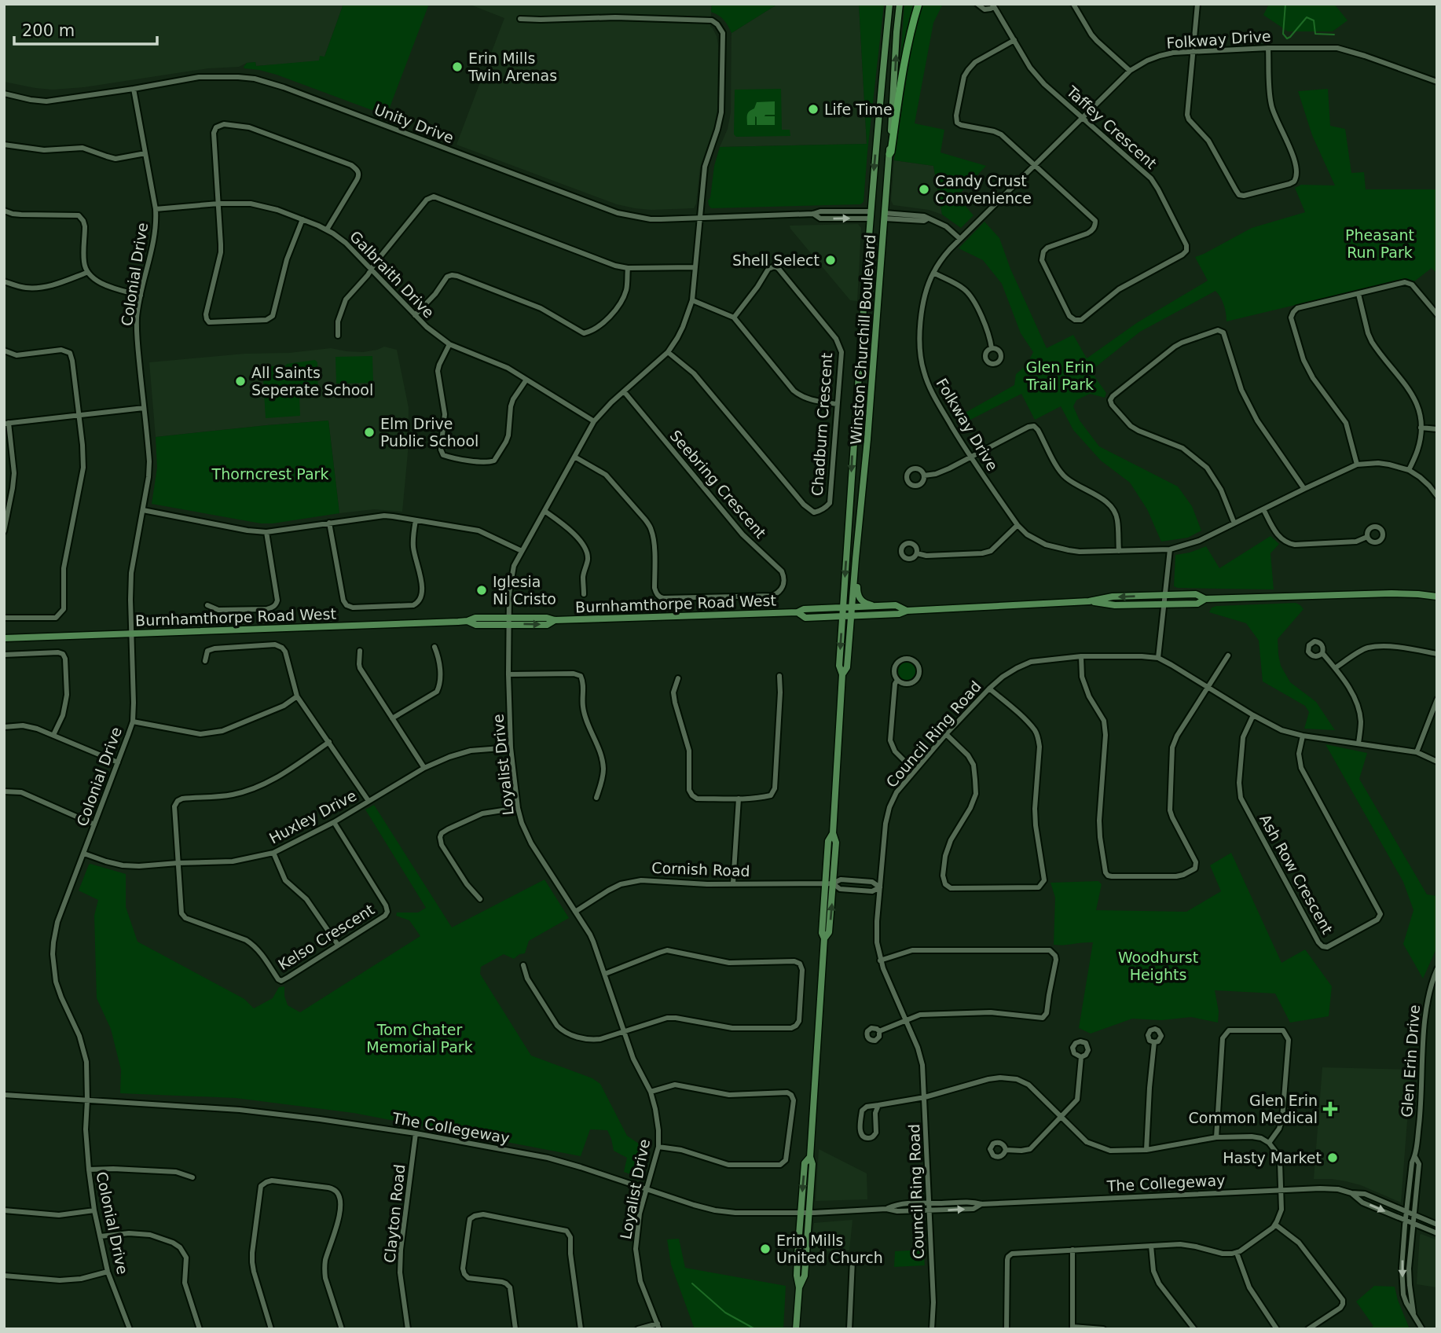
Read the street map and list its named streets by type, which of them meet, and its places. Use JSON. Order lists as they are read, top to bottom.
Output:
{
  "streets": {
    "main road": ["Winston Churchill Boulevard", "Burnhamthorpe Road West"],
    "street": [
      "Folkway Drive",
      "Unity Drive",
      "Taffey Crescent",
      "Colonial Drive",
      "Galbraith Drive",
      "Chadburn Crescent",
      "Seebring Crescent",
      "Council Ring Road",
      "Loyalist Drive",
      "Huxley Drive",
      "Cornish Road",
      "Ash Row Crescent",
      "Kelso Crescent",
      "Glen Erin Drive",
      "The Collegeway",
      "Clayton Road"
    ]
  },
  "crossings": [
    ["Folkway Drive", "Taffey Crescent"],
    ["Unity Drive", "Colonial Drive"],
    ["Unity Drive", "Winston Churchill Boulevard"],
    ["Unity Drive", "Loyalist Drive"],
    ["Colonial Drive", "Galbraith Drive"],
    ["Colonial Drive", "Burnhamthorpe Road West"],
    ["Colonial Drive", "Huxley Drive"],
    ["Colonial Drive", "The Collegeway"],
    ["Galbraith Drive", "Loyalist Drive"],
    ["Winston Churchill Boulevard", "Burnhamthorpe Road West"],
    ["Winston Churchill Boulevard", "Cornish Road"],
    ["Winston Churchill Boulevard", "The Collegeway"],
    ["Chadburn Crescent", "Loyalist Drive"],
    ["Seebring Crescent", "Loyalist Drive"],
    ["Burnhamthorpe Road West", "Loyalist Drive"],
    ["Council Ring Road", "Ash Row Crescent"],
    ["Council Ring Road", "The Collegeway"],
    ["Loyalist Drive", "Huxley Drive"],
    ["Loyalist Drive", "Cornish Road"],
    ["Loyalist Drive", "The Collegeway"],
    ["Huxley Drive", "Kelso Crescent"],
    ["Glen Erin Drive", "The Collegeway"],
    ["The Collegeway", "Clayton Road"]
  ],
  "parks": [
    "Pheasant Run Park",
    "Glen Erin Trail Park",
    "Thorncrest Park",
    "Woodhurst Heights",
    "Tom Chater Memorial Park"
  ],
  "places": {
    "other": [
      "Erin Mills Twin Arenas",
      "Life Time",
      "Candy Crust Convenience",
      "Shell Select",
      "All Saints Seperate School",
      "Elm Drive Public School",
      "Iglesia Ni Cristo",
      "Hasty Market",
      "Erin Mills United Church"
    ],
    "health": ["Glen Erin Common Medical"]
  },
  "scale_bar": "200 m"
}
